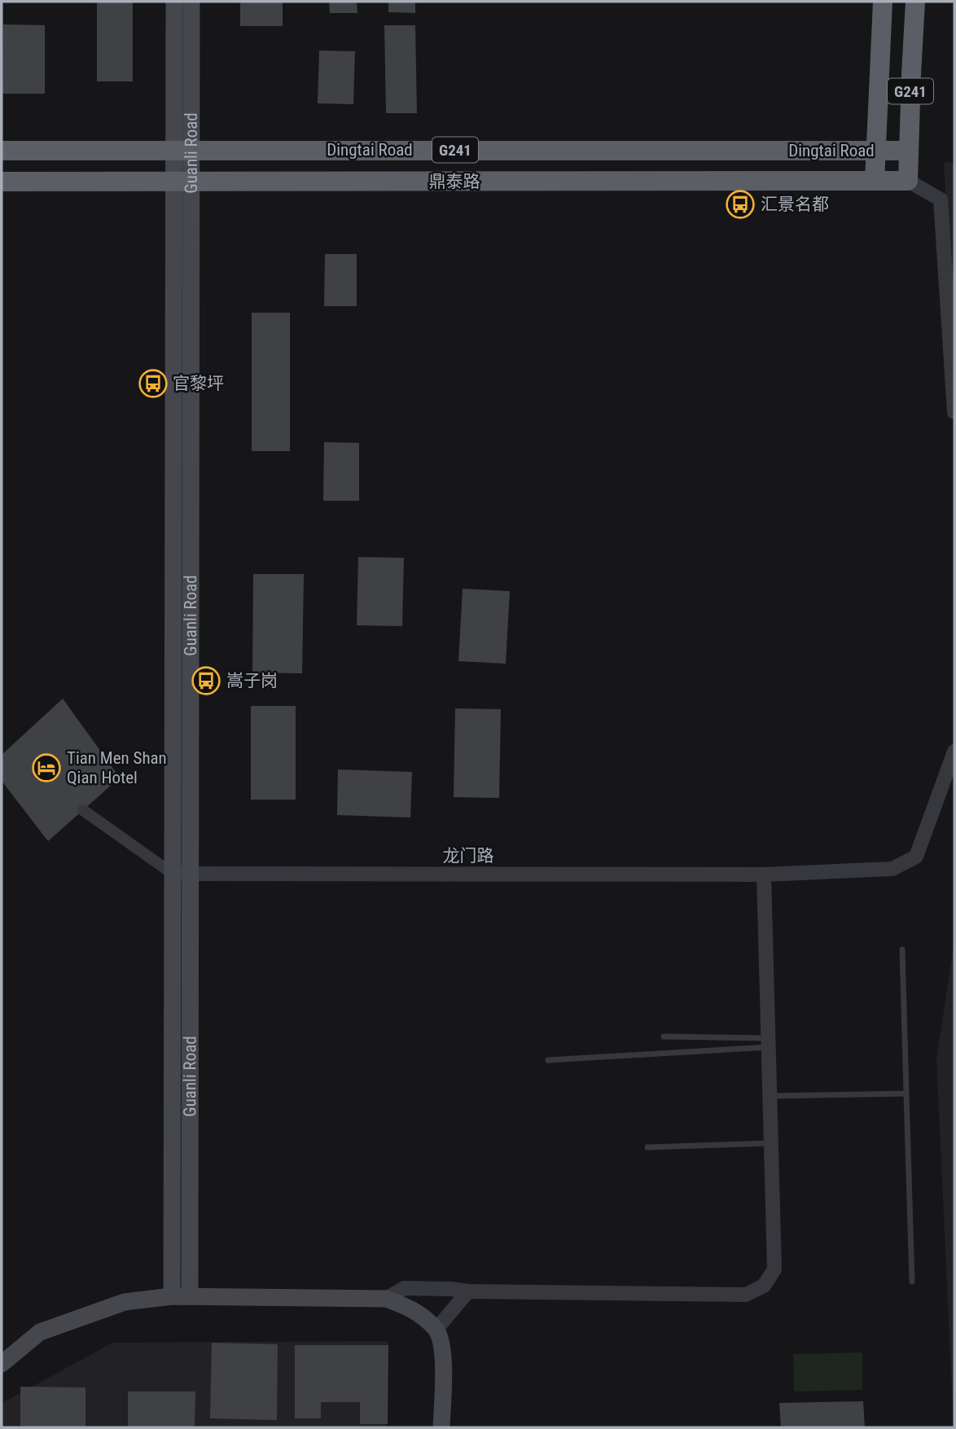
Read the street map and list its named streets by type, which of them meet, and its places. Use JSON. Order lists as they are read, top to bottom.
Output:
{
  "streets": {
    "highway": ["G241", "Dingtai Road", "鼎泰路"],
    "main road": ["Guanli Road"],
    "street": ["龙门路"]
  },
  "crossings": [
    ["G241", "Dingtai Road"],
    ["G241", "鼎泰路"],
    ["Dingtai Road", "Guanli Road"],
    ["Guanli Road", "鼎泰路"],
    ["Guanli Road", "龙门路"]
  ],
  "places": {
    "bus stop": ["汇景名都", "官黎坪", "嵩子岗"],
    "hotel": ["Tian Men Shan Qian Hotel"]
  }
}
